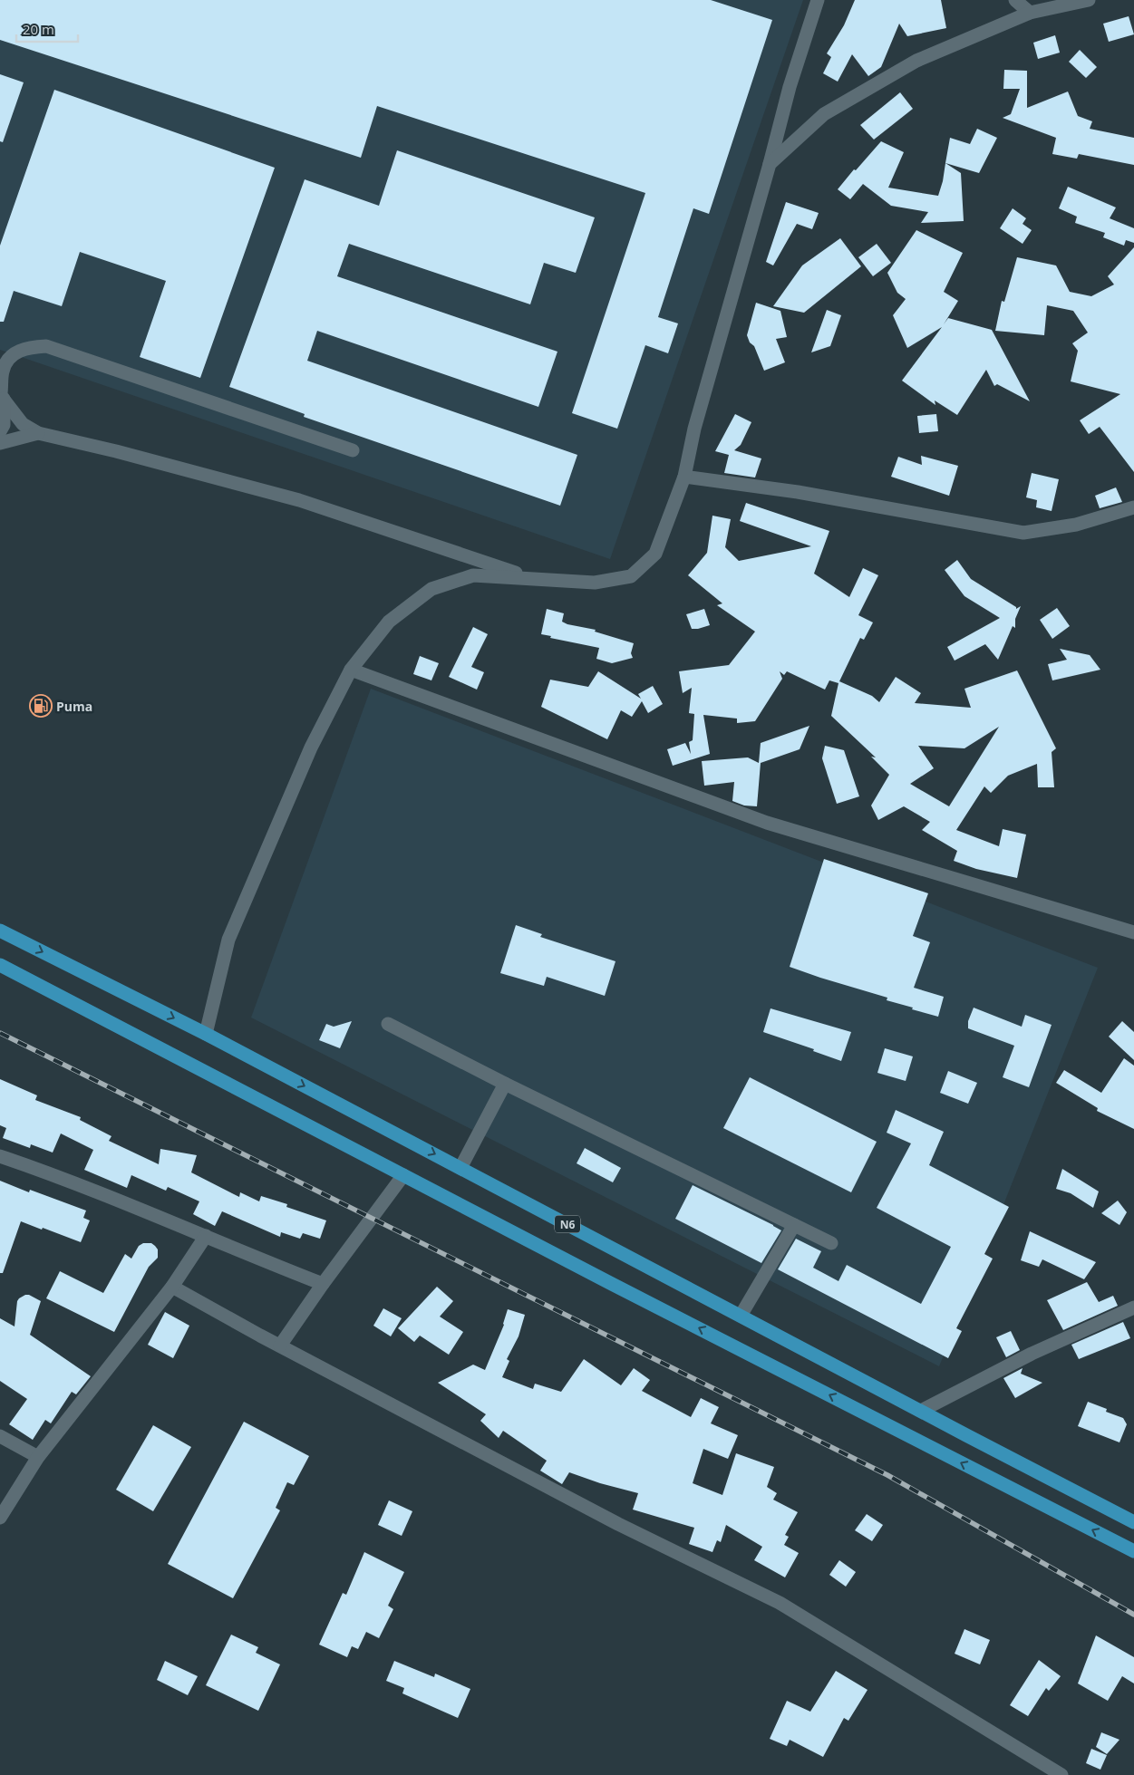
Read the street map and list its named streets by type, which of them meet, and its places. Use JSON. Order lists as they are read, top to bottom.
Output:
{
  "streets": {
    "highway": ["N6"]
  },
  "places": {
    "fuel station": ["Puma"]
  },
  "scale_bar": "20 m"
}
